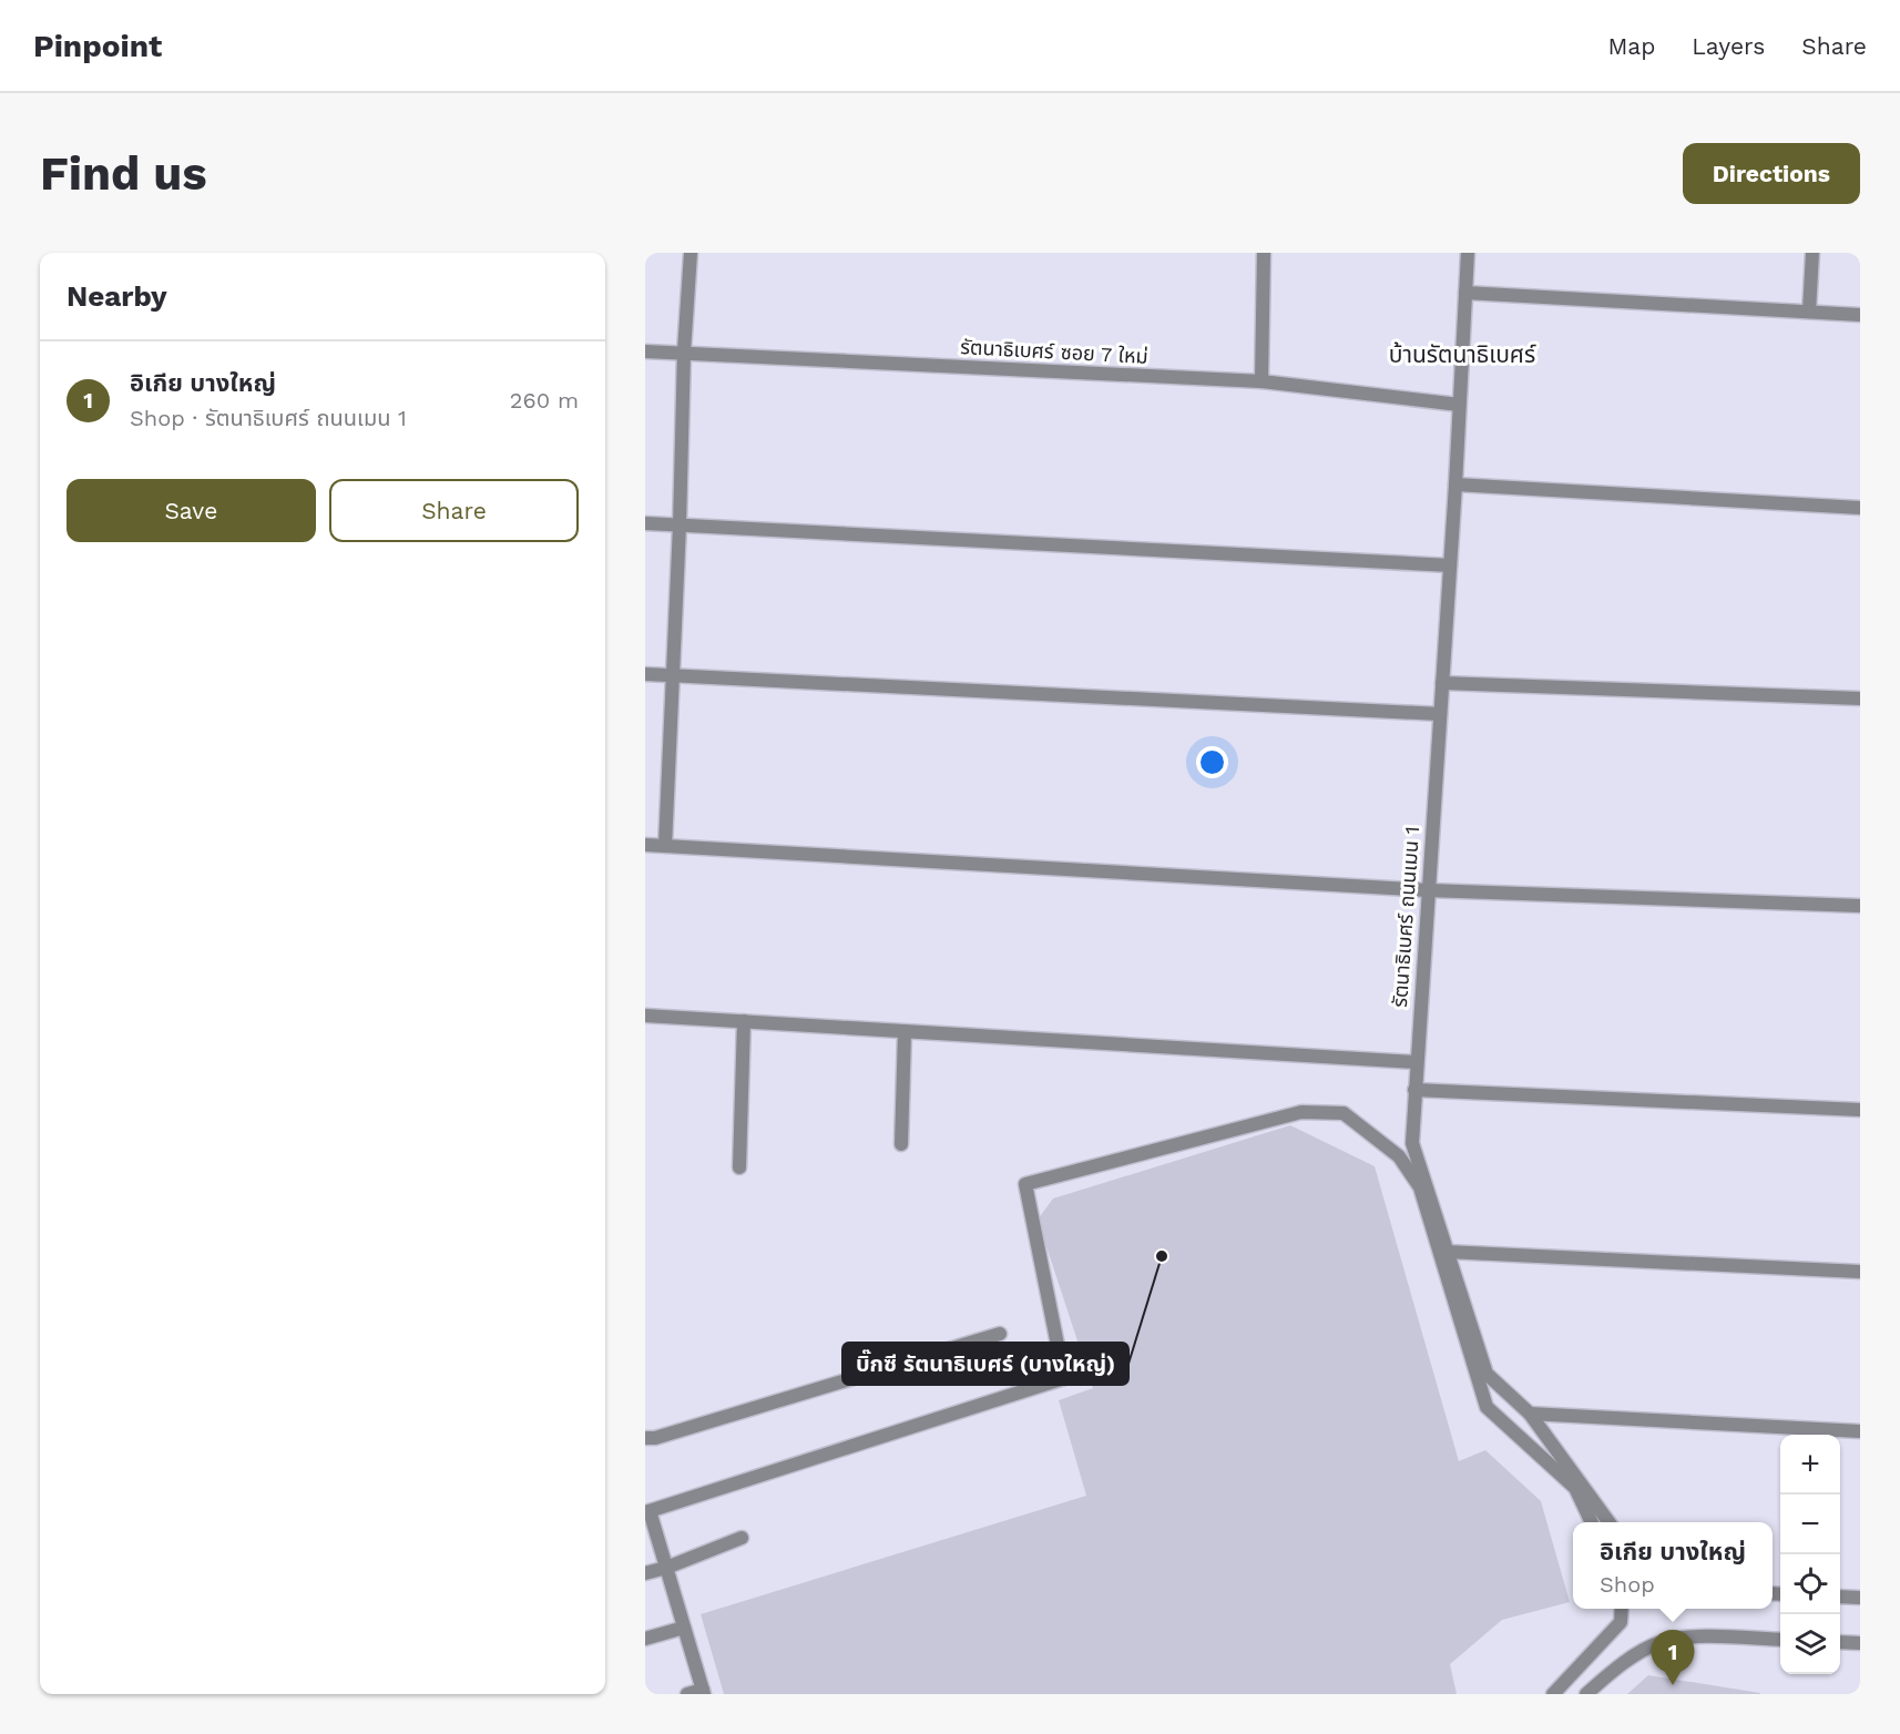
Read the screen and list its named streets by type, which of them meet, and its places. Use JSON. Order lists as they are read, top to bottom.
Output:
{
  "streets": {
    "street": ["รัตนาธิเบศร์ ซอย 7 ใหม่", "รัตนาธิเบศร์ ถนนเมน 1"]
  },
  "crossings": [
    ["รัตนาธิเบศร์ ซอย 7 ใหม่", "รัตนาธิเบศร์ ถนนเมน 1"]
  ],
  "districts": ["บ้านรัตนาธิเบศร์"],
  "places": ["บิ๊กซี รัตนาธิเบศร์ (บางใหญ่)"],
  "page": {
    "header": "Pinpoint",
    "nav": ["Map", "Layers", "Share"],
    "buttons": [
      "Directions",
      ["Save", "Share"]
    ],
    "title": "Find us",
    "heading": "Nearby",
    "list": [
      {
        "mark": "1",
        "name": "อิเกีย บางใหญ่",
        "note": "Shop · รัตนาธิเบศร์ ถนนเมน 1",
        "value": "260 m"
      }
    ],
    "map_buttons": ["+", "−"],
    "popup": ["อิเกีย บางใหญ่", "Shop"],
    "pins": "1"
  }
}
